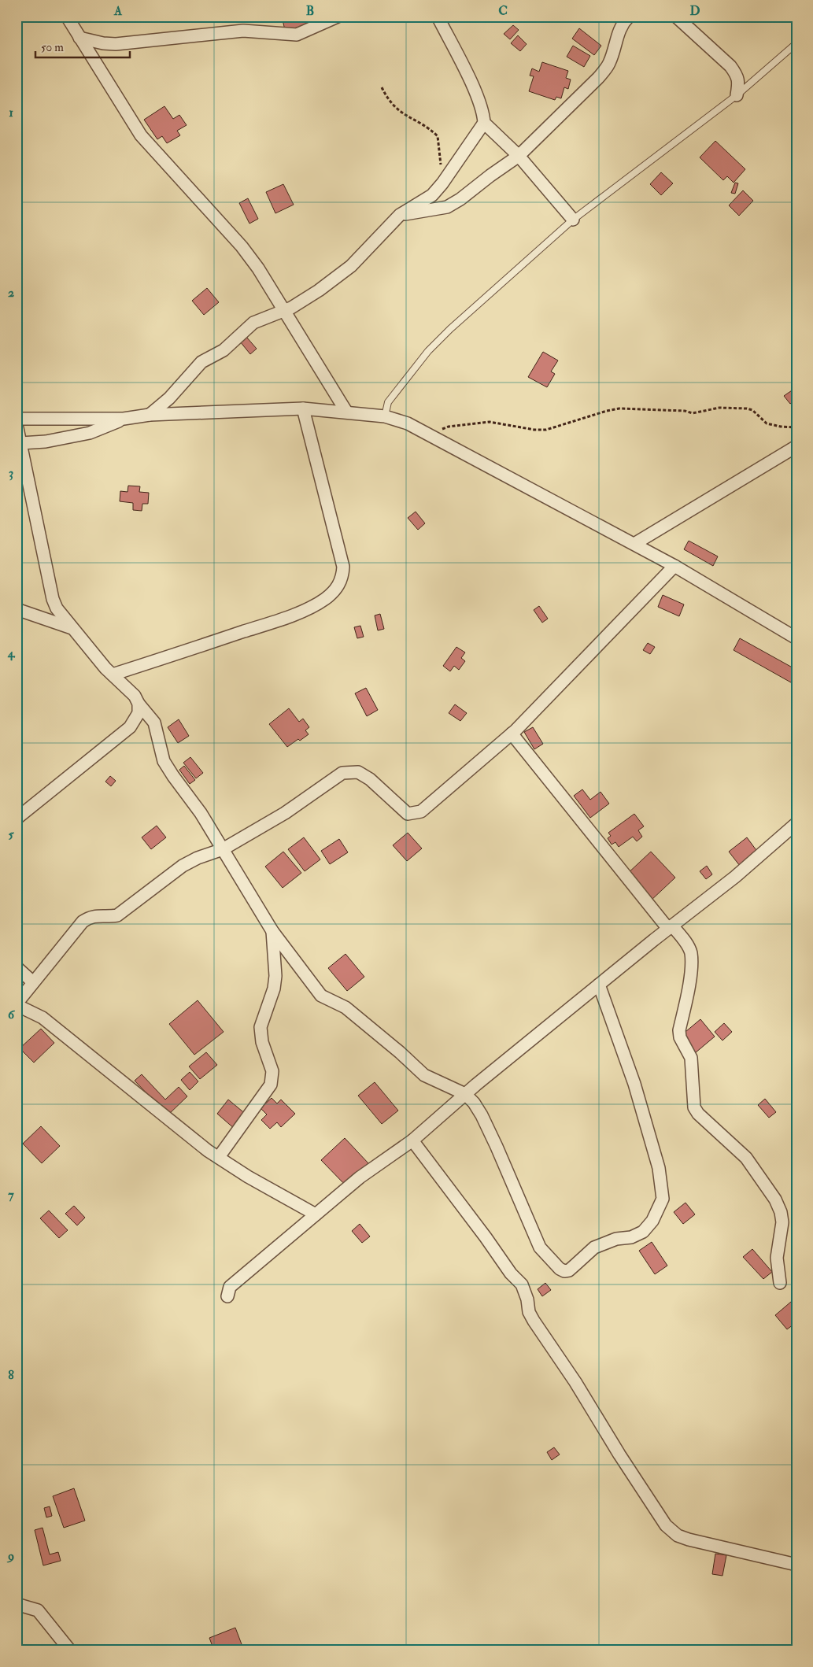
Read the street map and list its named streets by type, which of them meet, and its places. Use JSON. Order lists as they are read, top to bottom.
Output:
{
  "scale_bar": "50 m",
  "grid": {
    "columns": [
      "A",
      "B",
      "C",
      "D"
    ],
    "rows": [
      "1",
      "2",
      "3",
      "4",
      "5",
      "6",
      "7",
      "8",
      "9"
    ]
  }
}
